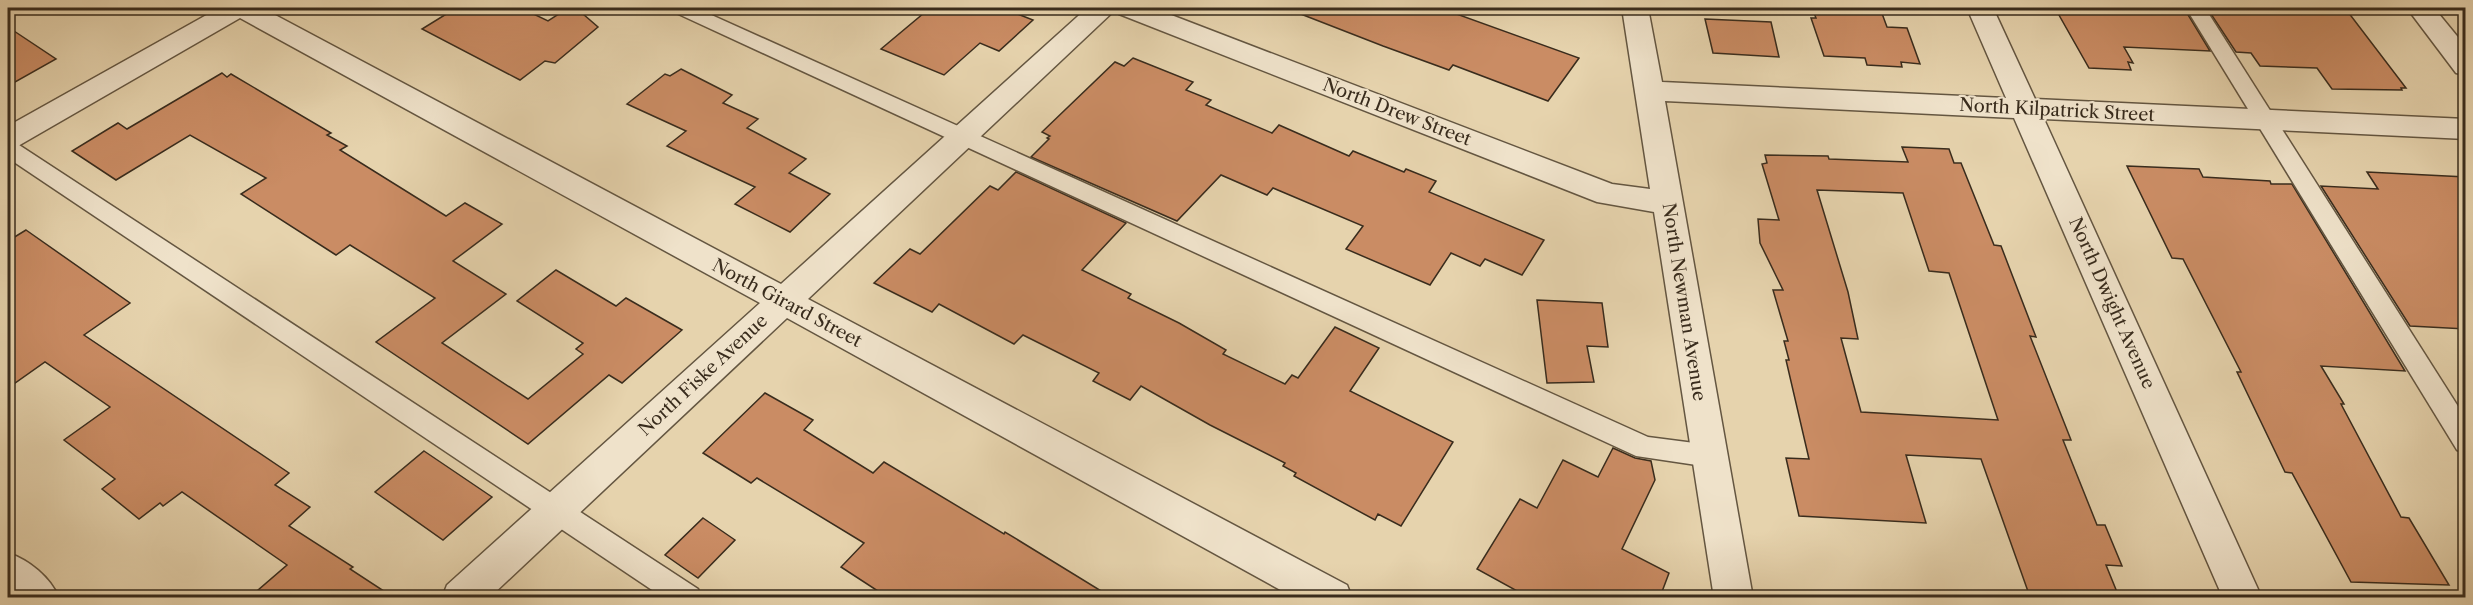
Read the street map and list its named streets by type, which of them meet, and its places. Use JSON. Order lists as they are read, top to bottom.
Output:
{
  "streets": {
    "street": [
      "North Kilpatrick Street",
      "North Drew Street",
      "North Newman Avenue",
      "North Girard Street",
      "North Dwight Avenue",
      "North Fiske Avenue"
    ]
  },
  "crossings": [
    ["North Kilpatrick Street", "North Newman Avenue"],
    ["North Kilpatrick Street", "North Dwight Avenue"],
    ["North Drew Street", "North Newman Avenue"],
    ["North Girard Street", "North Fiske Avenue"]
  ]
}
